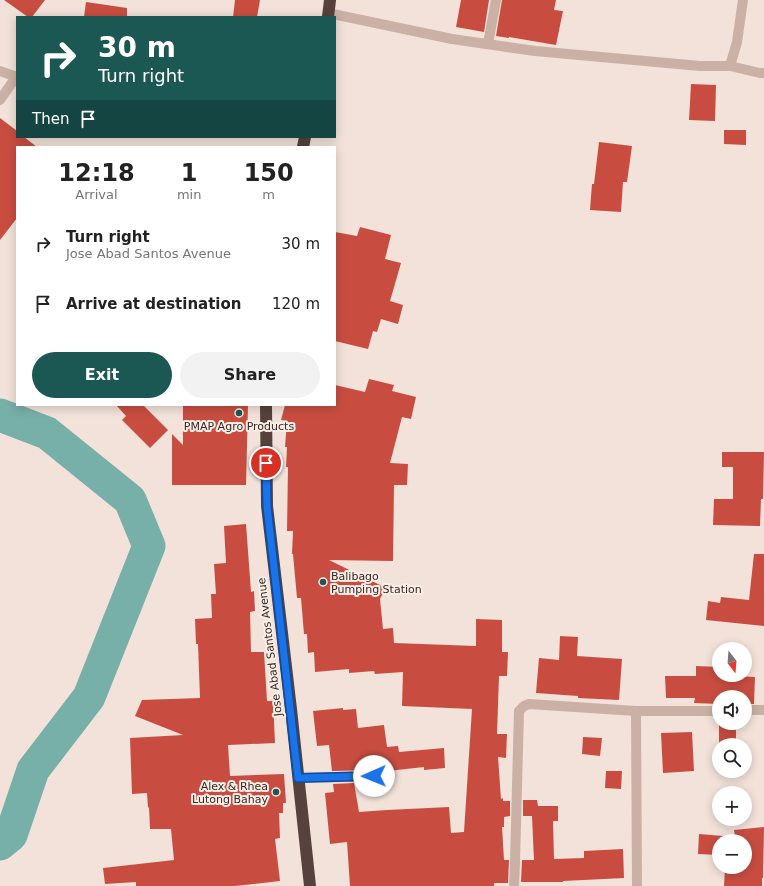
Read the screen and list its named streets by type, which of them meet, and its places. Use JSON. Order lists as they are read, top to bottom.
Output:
{
  "streets": {
    "highway": ["Jose Abad Santos Avenue"]
  },
  "places": ["PMAP Agro Products", "Balibago Pumping Station", "Alex & Rhea Lutong Bahay"],
  "north": "bottom",
  "page": {
    "turn": ["30 m", "Turn right"],
    "then": "Then",
    "eta": [
      "12:18",
      "Arrival",
      "1",
      "min",
      "150",
      "m"
    ],
    "list": [
      {
        "name": "Turn right",
        "note": "Jose Abad Santos Avenue",
        "value": "30 m"
      },
      {
        "name": "Arrive at destination",
        "value": "120 m"
      }
    ],
    "buttons": ["Exit", "Share"],
    "map_buttons": ["+", "−"]
  }
}
